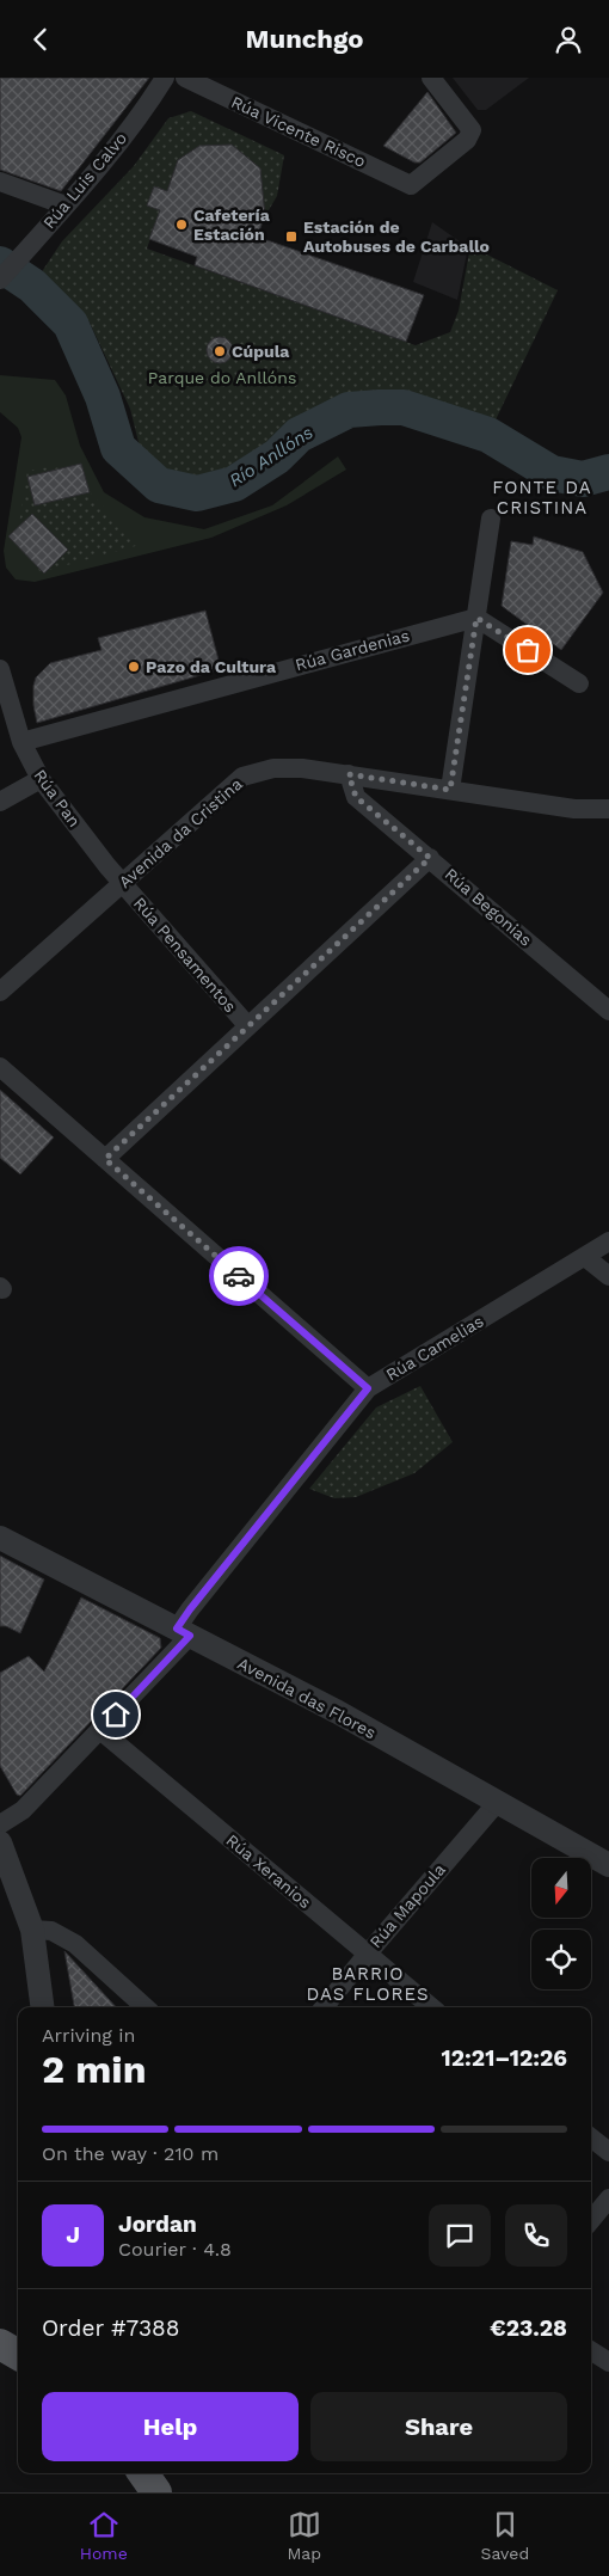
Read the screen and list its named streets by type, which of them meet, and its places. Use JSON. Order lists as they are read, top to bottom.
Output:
{
  "streets": {
    "street": [
      "Rúa Vicente Risco",
      "Rúa Luis Calvo",
      "Rúa Gardenias",
      "Rúa Pan",
      "Avenida da Cristina",
      "Rúa Begonias",
      "Rúa Pensamentos",
      "Rúa Camelias",
      "Avenida das Flores",
      "Rúa Xeranios",
      "Rúa Mapoula"
    ]
  },
  "crossings": [
    ["Rúa Gardenias", "Rúa Pan"],
    ["Rúa Pan", "Avenida da Cristina"],
    ["Rúa Pan", "Rúa Pensamentos"],
    ["Avenida da Cristina", "Rúa Begonias"],
    ["Avenida da Cristina", "Rúa Pensamentos"],
    ["Rúa Camelias", "Avenida das Flores"],
    ["Rúa Camelias", "Rúa Xeranios"],
    ["Avenida das Flores", "Rúa Mapoula"],
    ["Rúa Xeranios", "Rúa Mapoula"]
  ],
  "districts": ["FONTE DA CRISTINA", "BARRIO DAS FLORES"],
  "water": ["Río Anllóns"],
  "parks": ["Parque do Anllóns"],
  "places": {
    "other": ["Cafetería Estación", "Cúpula", "Pazo da Cultura"],
    "transit": ["Estación de Autobuses de Carballo"]
  },
  "north": "bottom",
  "page": {
    "header": "Munchgo",
    "heading": ["2 min", "Arriving in", "12:21–12:26"],
    "panel": [
      "Jordan",
      "Courier · 4.8",
      "Order #7388",
      "€23.28"
    ],
    "bar": "On the way · 210 m",
    "round": "J",
    "buttons": ["Help", "Share"],
    "tabs": ["Home", "Map", "Saved"]
  }
}
